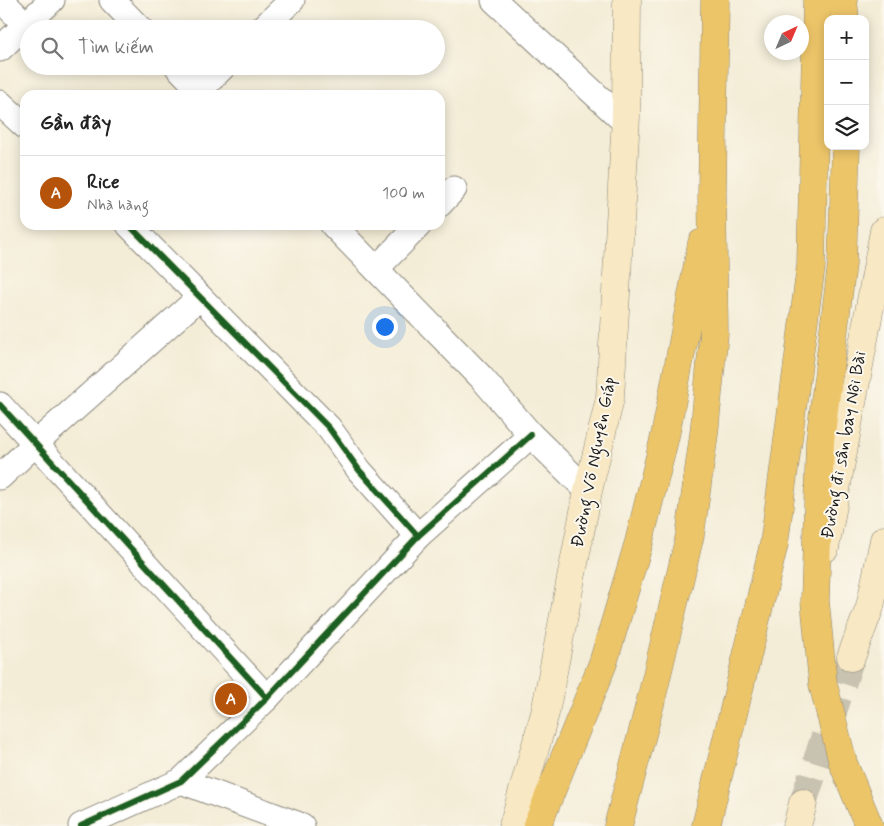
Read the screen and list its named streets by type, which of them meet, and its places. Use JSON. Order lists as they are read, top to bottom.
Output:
{
  "streets": {
    "main road": ["Đường đi sân bay Nội Bài", "Đường Võ Nguyên Giáp"]
  },
  "north": "top right",
  "page": {
    "map_buttons": ["+", "−"],
    "search": "Tìm kiếm",
    "heading": "Gần đây",
    "list": [
      {
        "mark": "A",
        "name": "Rice",
        "note": "Nhà hàng",
        "value": "100 m"
      }
    ],
    "pins": "A"
  }
}
